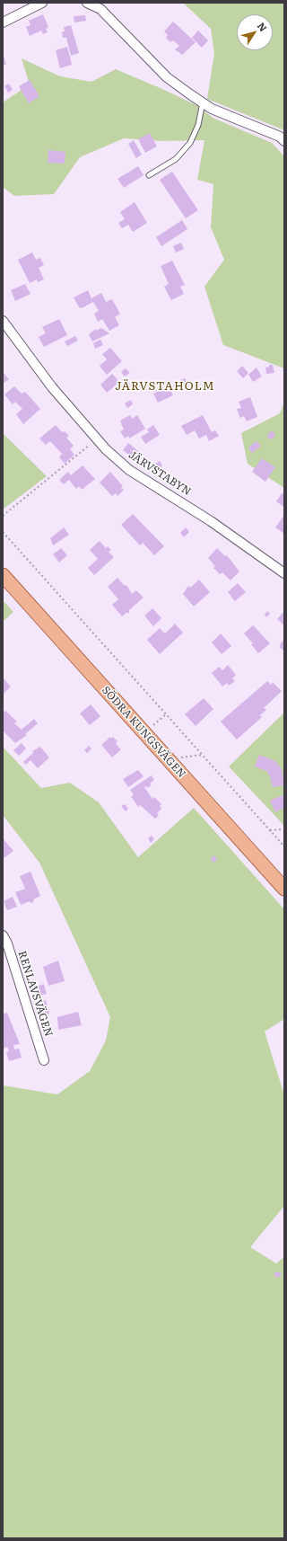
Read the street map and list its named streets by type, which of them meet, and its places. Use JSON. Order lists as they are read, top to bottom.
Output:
{
  "streets": {
    "main road": ["SÖDRA KUNGSVÄGEN"],
    "street": ["JÄRVSTABYN", "RENLAVSVÄGEN"]
  },
  "districts": ["JÄRVSTAHOLM"],
  "north": "top right"
}
